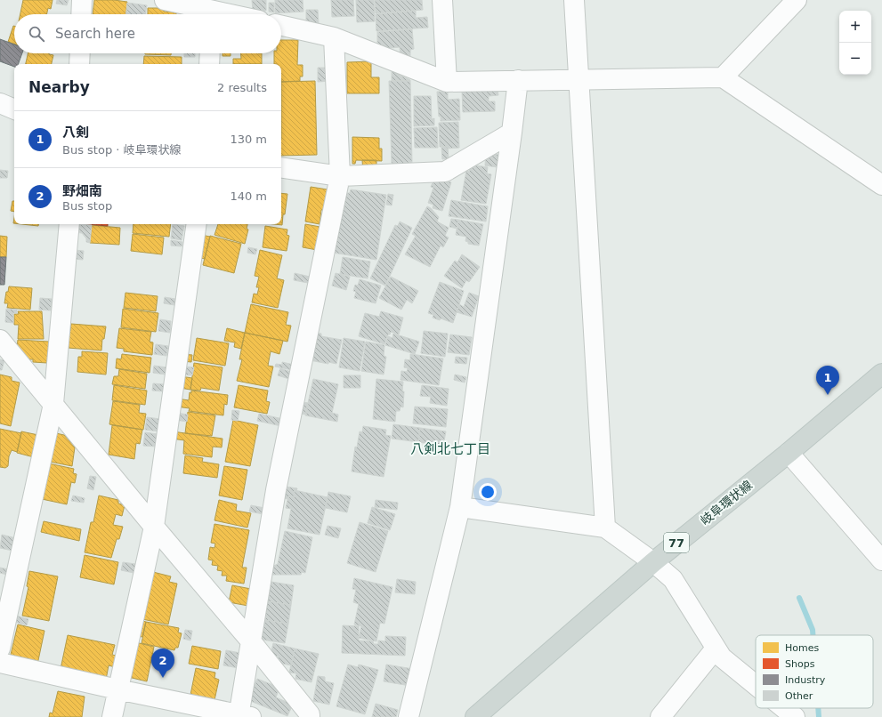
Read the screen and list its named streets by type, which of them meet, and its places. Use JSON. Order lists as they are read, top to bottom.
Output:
{
  "streets": {
    "main road": ["岐阜環状線", "77"]
  },
  "districts": ["八剣北七丁目"],
  "legend": [
    "Homes",
    "Shops",
    "Industry",
    "Other"
  ],
  "page": {
    "map_buttons": ["+", "−"],
    "search": "Search here",
    "heading": ["Nearby", "2 results"],
    "list": [
      {
        "mark": "1",
        "name": "八剣",
        "note": "Bus stop · 岐阜環状線",
        "value": "130 m"
      },
      {
        "mark": "2",
        "name": "野畑南",
        "note": "Bus stop",
        "value": "140 m"
      }
    ],
    "pins": ["1", "2"]
  }
}
